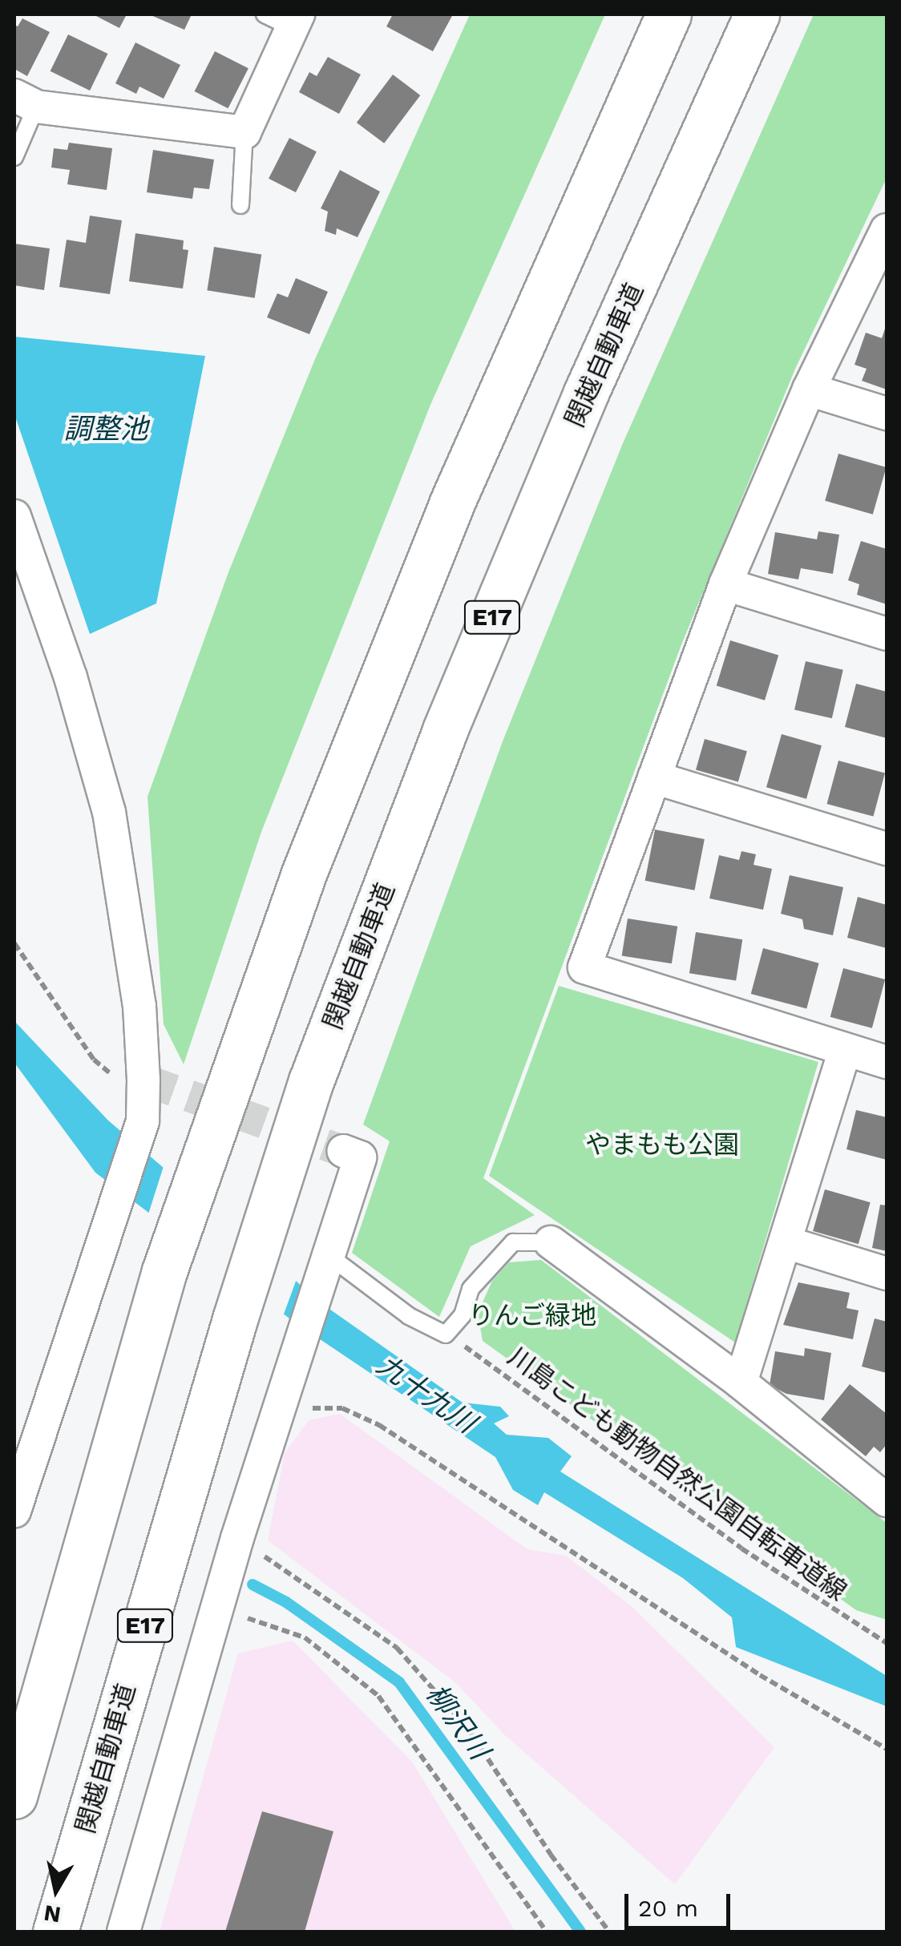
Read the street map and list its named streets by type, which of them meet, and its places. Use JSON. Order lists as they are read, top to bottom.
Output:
{
  "streets": {
    "highway": ["関越自動車道", "E17"],
    "path": ["川島こども動物自然公園自転車道線"]
  },
  "water": ["調整池", "九十九川", "柳沢川"],
  "parks": ["やまもも公園", "りんご緑地"],
  "scale_bar": "20 m",
  "north": "bottom"
}
